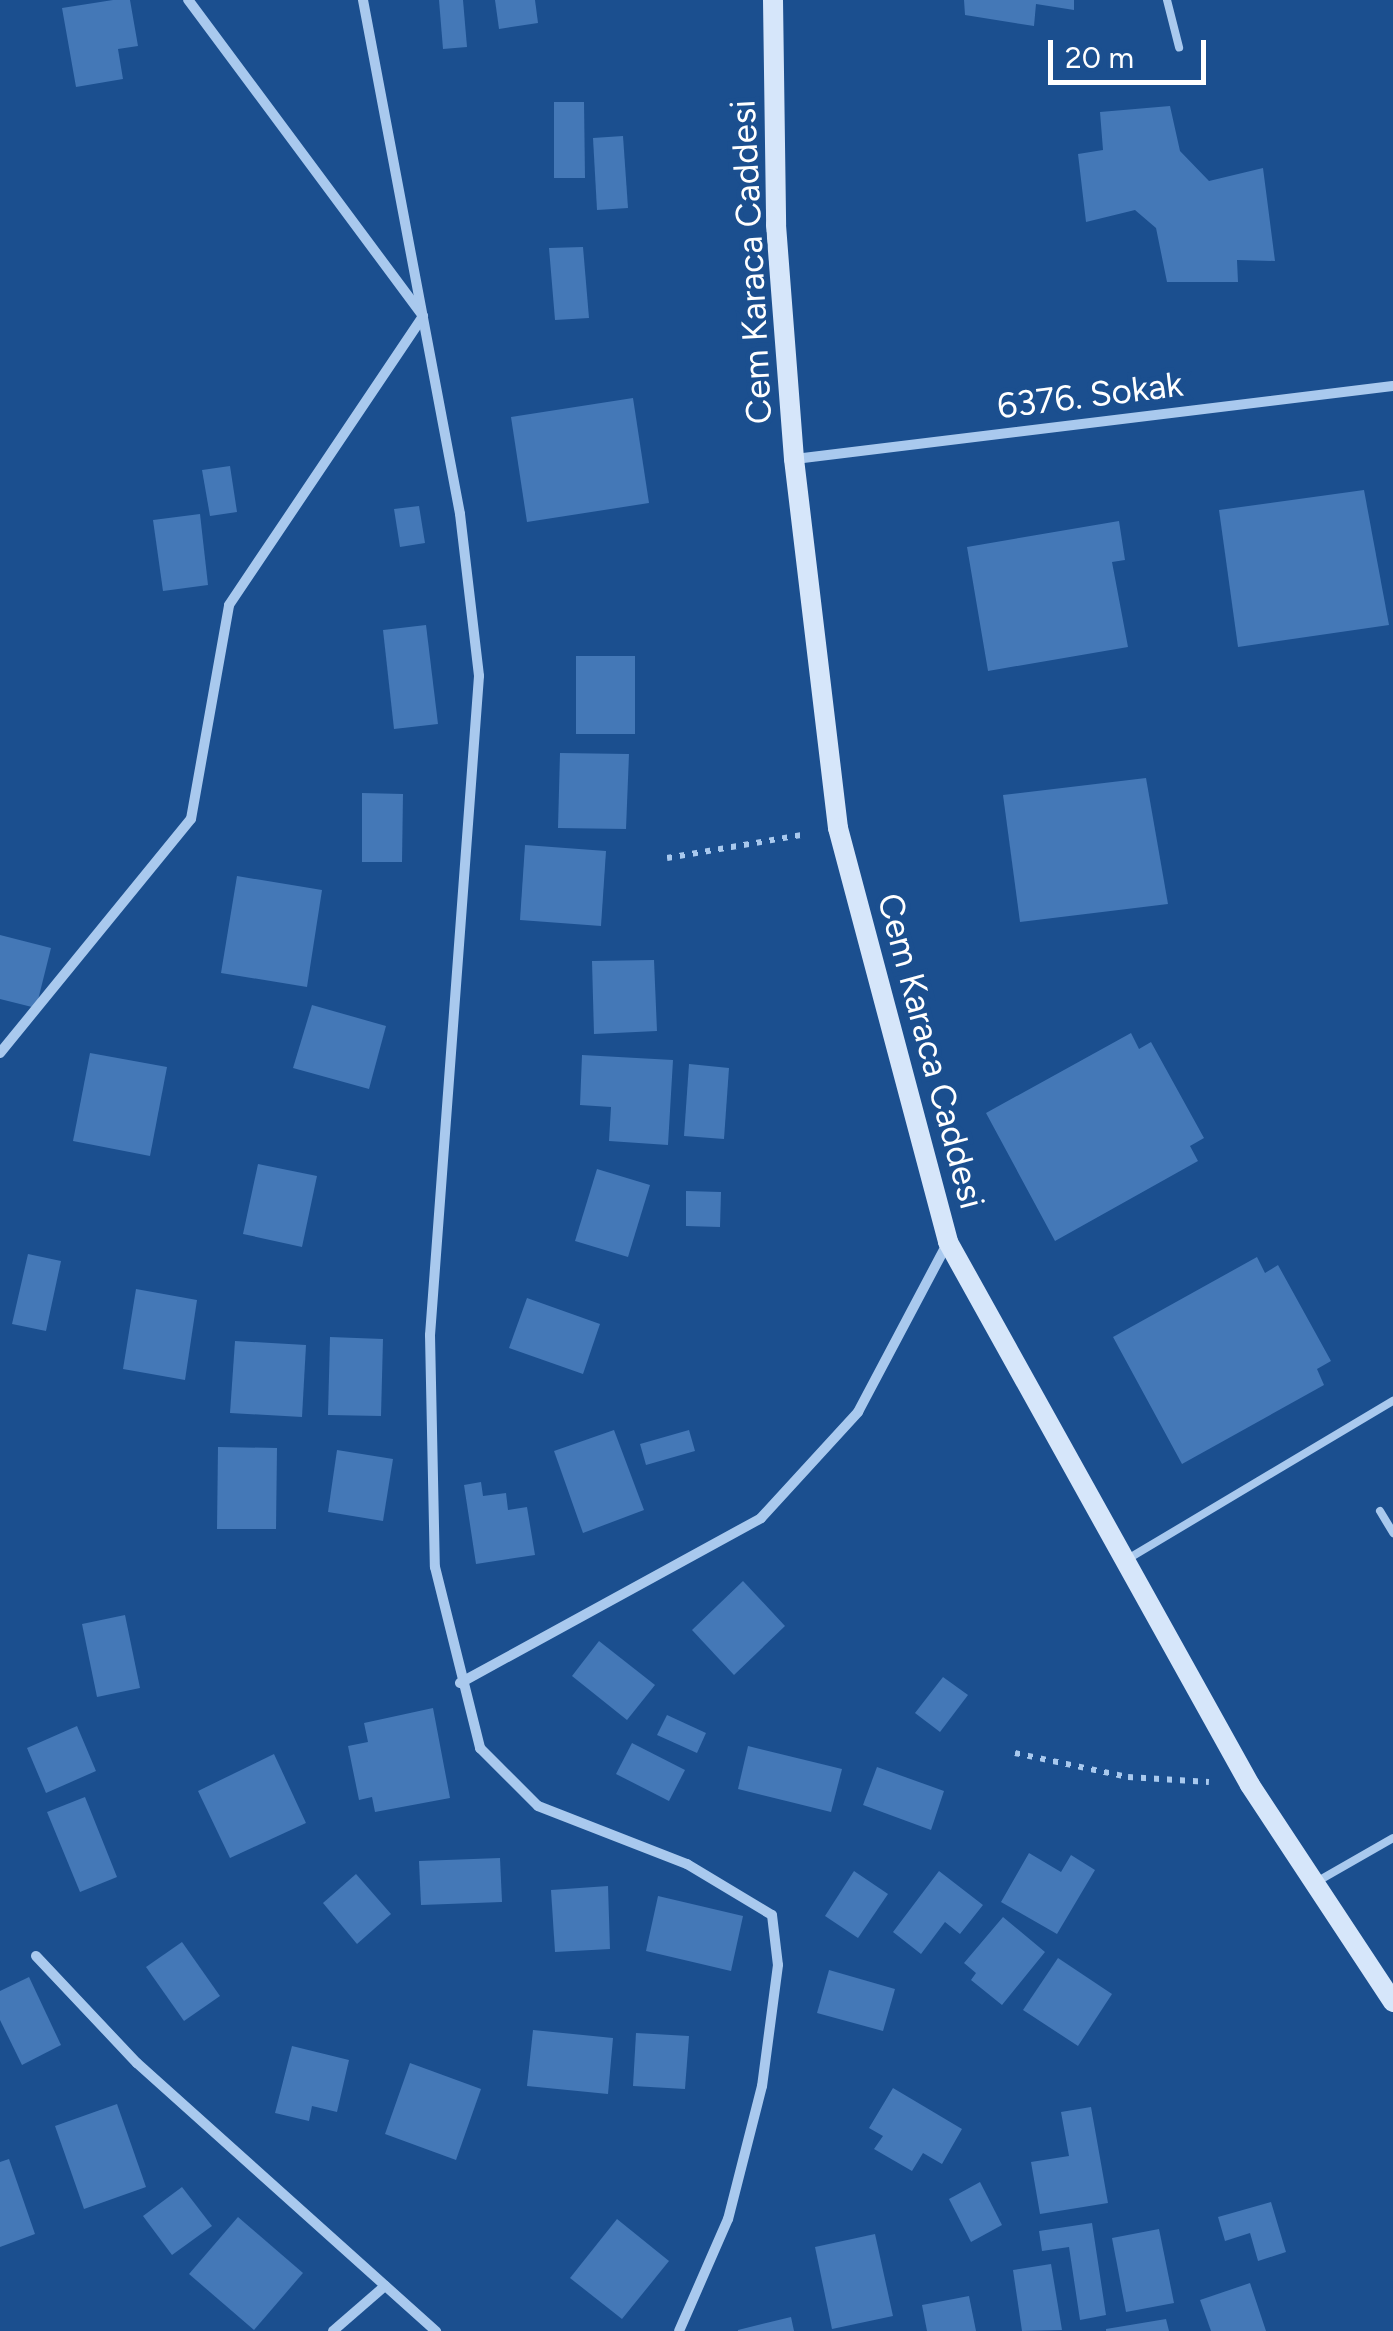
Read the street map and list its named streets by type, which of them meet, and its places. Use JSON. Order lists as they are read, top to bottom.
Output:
{
  "streets": {
    "street": ["Cem Karaca Caddesi", "6376. Sokak"]
  },
  "crossings": [
    ["Cem Karaca Caddesi", "6376. Sokak"]
  ],
  "scale_bar": "20 m"
}
